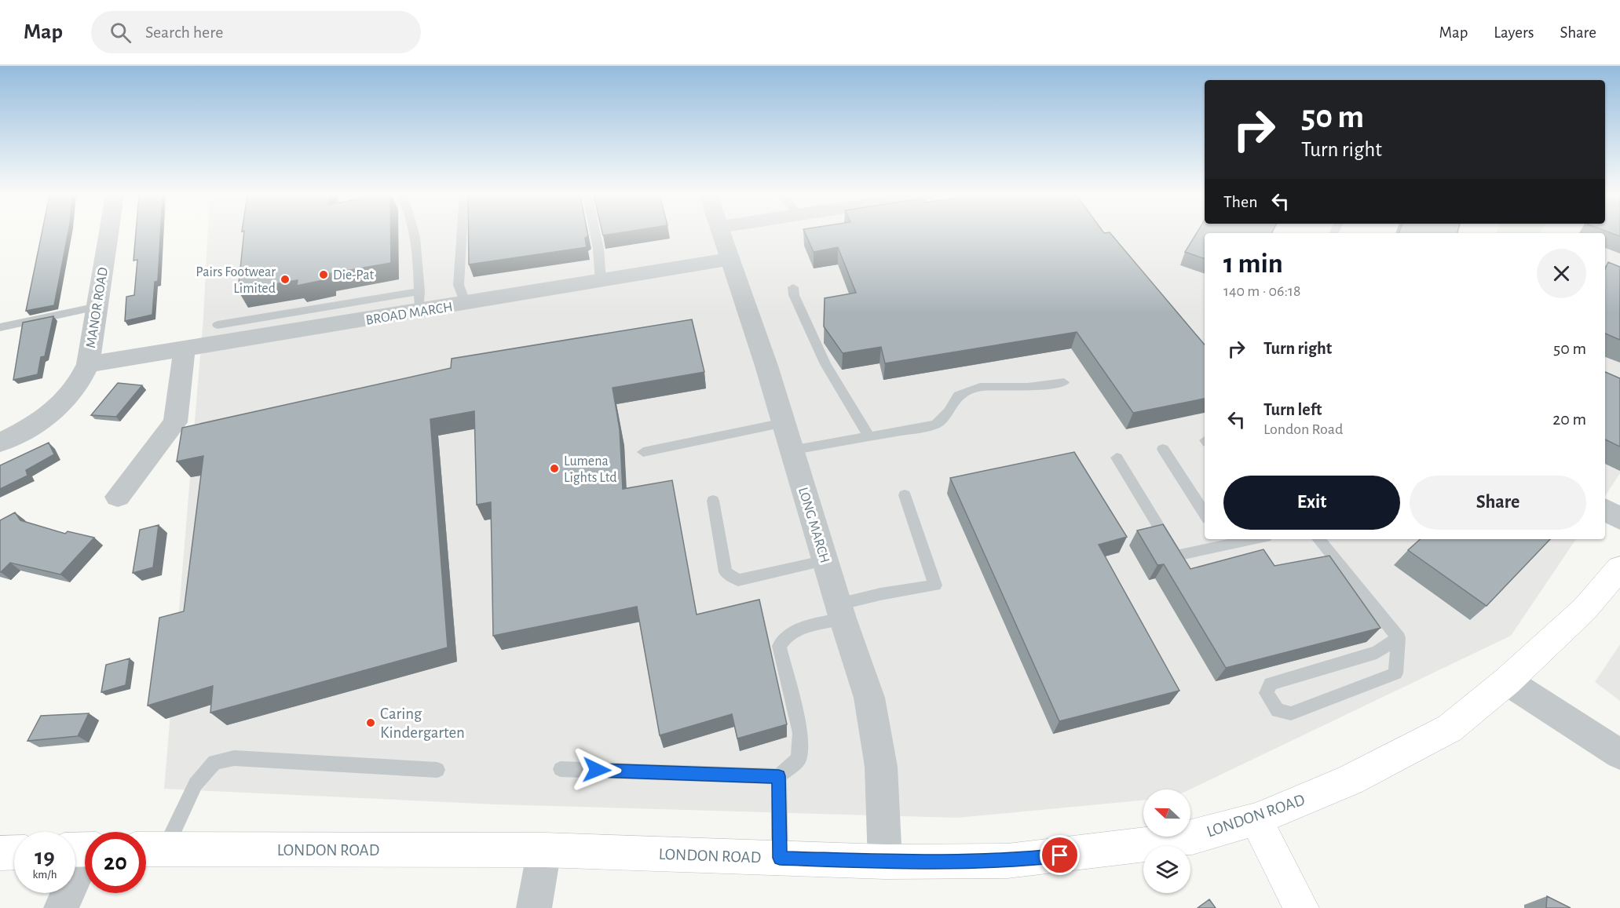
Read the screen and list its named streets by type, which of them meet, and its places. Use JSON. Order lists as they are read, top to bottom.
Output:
{
  "streets": {
    "main road": ["LONDON ROAD"],
    "street": ["MANOR ROAD", "BROAD MARCH", "LONG MARCH"]
  },
  "crossings": [
    ["MANOR ROAD", "BROAD MARCH"],
    ["BROAD MARCH", "LONG MARCH"],
    ["LONG MARCH", "LONDON ROAD"]
  ],
  "places": [
    "Die-Pat",
    "Pairs Footwear Limited",
    "Lumena Lights Ltd",
    "Caring Kindergarten"
  ],
  "north": "left",
  "page": {
    "header": "Map",
    "search": "Search here",
    "nav": ["Map", "Layers", "Share"],
    "turn": ["50 m", "Turn right"],
    "then": "Then",
    "heading": ["1 min", "140 m · 06:18"],
    "list": [
      {
        "name": "Turn right",
        "value": "50 m"
      },
      {
        "name": "Turn left",
        "note": "London Road",
        "value": "20 m"
      }
    ],
    "buttons": ["Exit", "Share"],
    "speed": "19 km/h",
    "limit": "20"
  }
}
